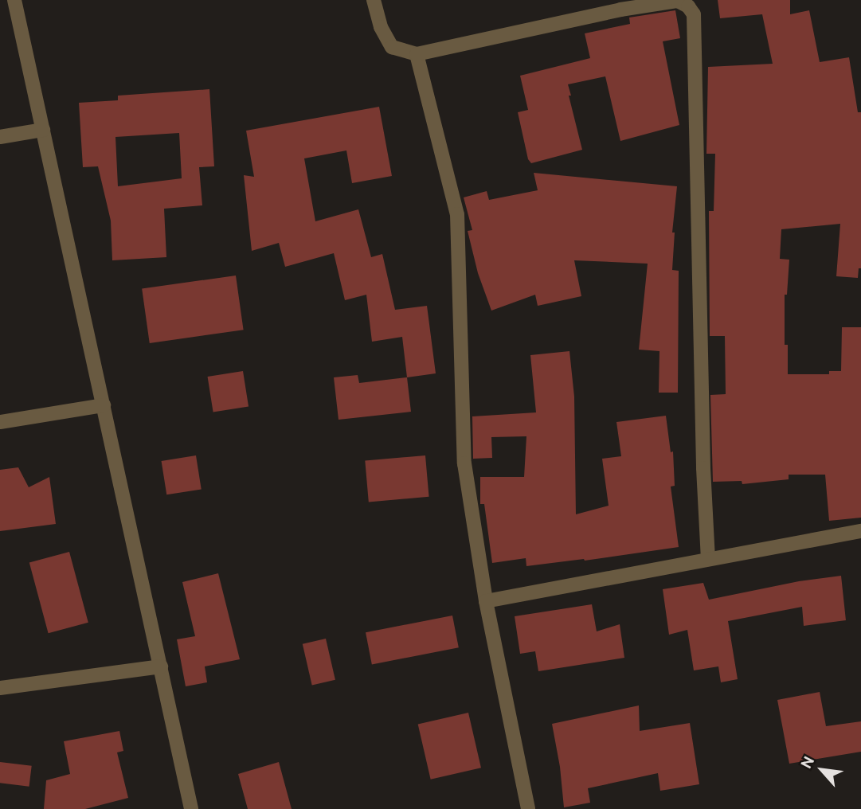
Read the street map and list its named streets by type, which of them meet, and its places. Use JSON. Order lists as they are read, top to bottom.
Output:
{
  "north": "top left"
}
